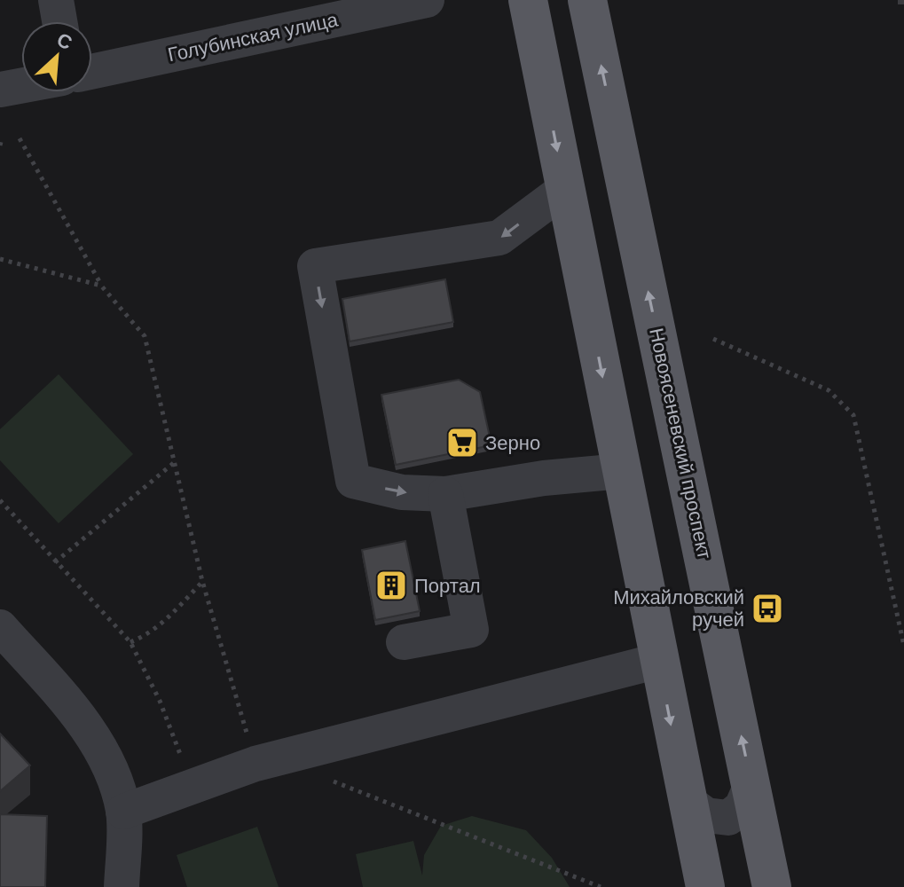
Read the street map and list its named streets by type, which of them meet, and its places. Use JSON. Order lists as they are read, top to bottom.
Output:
{
  "streets": {
    "main road": ["Новоясеневский проспект"],
    "street": ["Голубинская улица"]
  },
  "places": {
    "supermarket": ["Зерно"],
    "building": ["Портал"],
    "bus stop": ["Михайловский ручей"]
  },
  "north": "top right"
}
